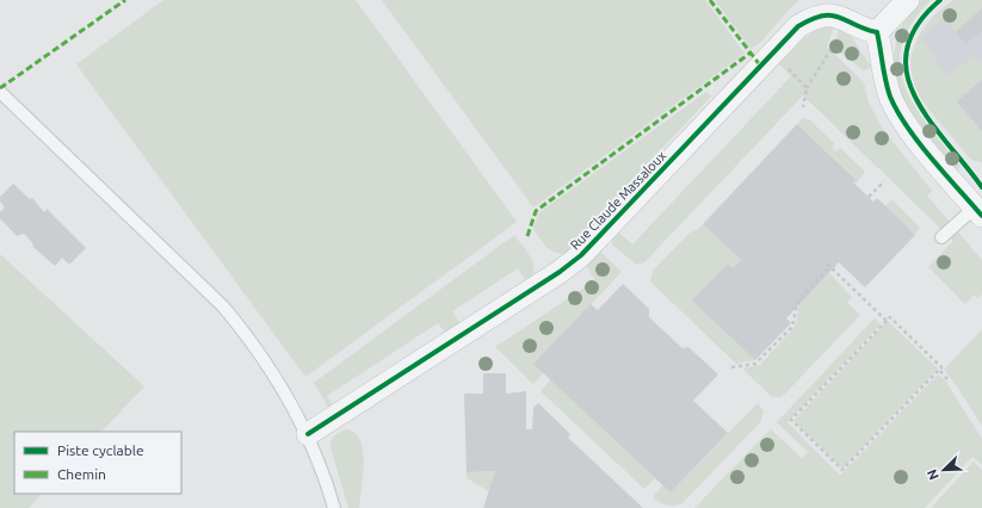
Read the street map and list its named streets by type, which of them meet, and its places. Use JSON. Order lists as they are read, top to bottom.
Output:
{
  "streets": {
    "street": ["Rue Claude Massaloux"]
  },
  "legend": ["Piste cyclable", "Chemin"],
  "north": "bottom left"
}
